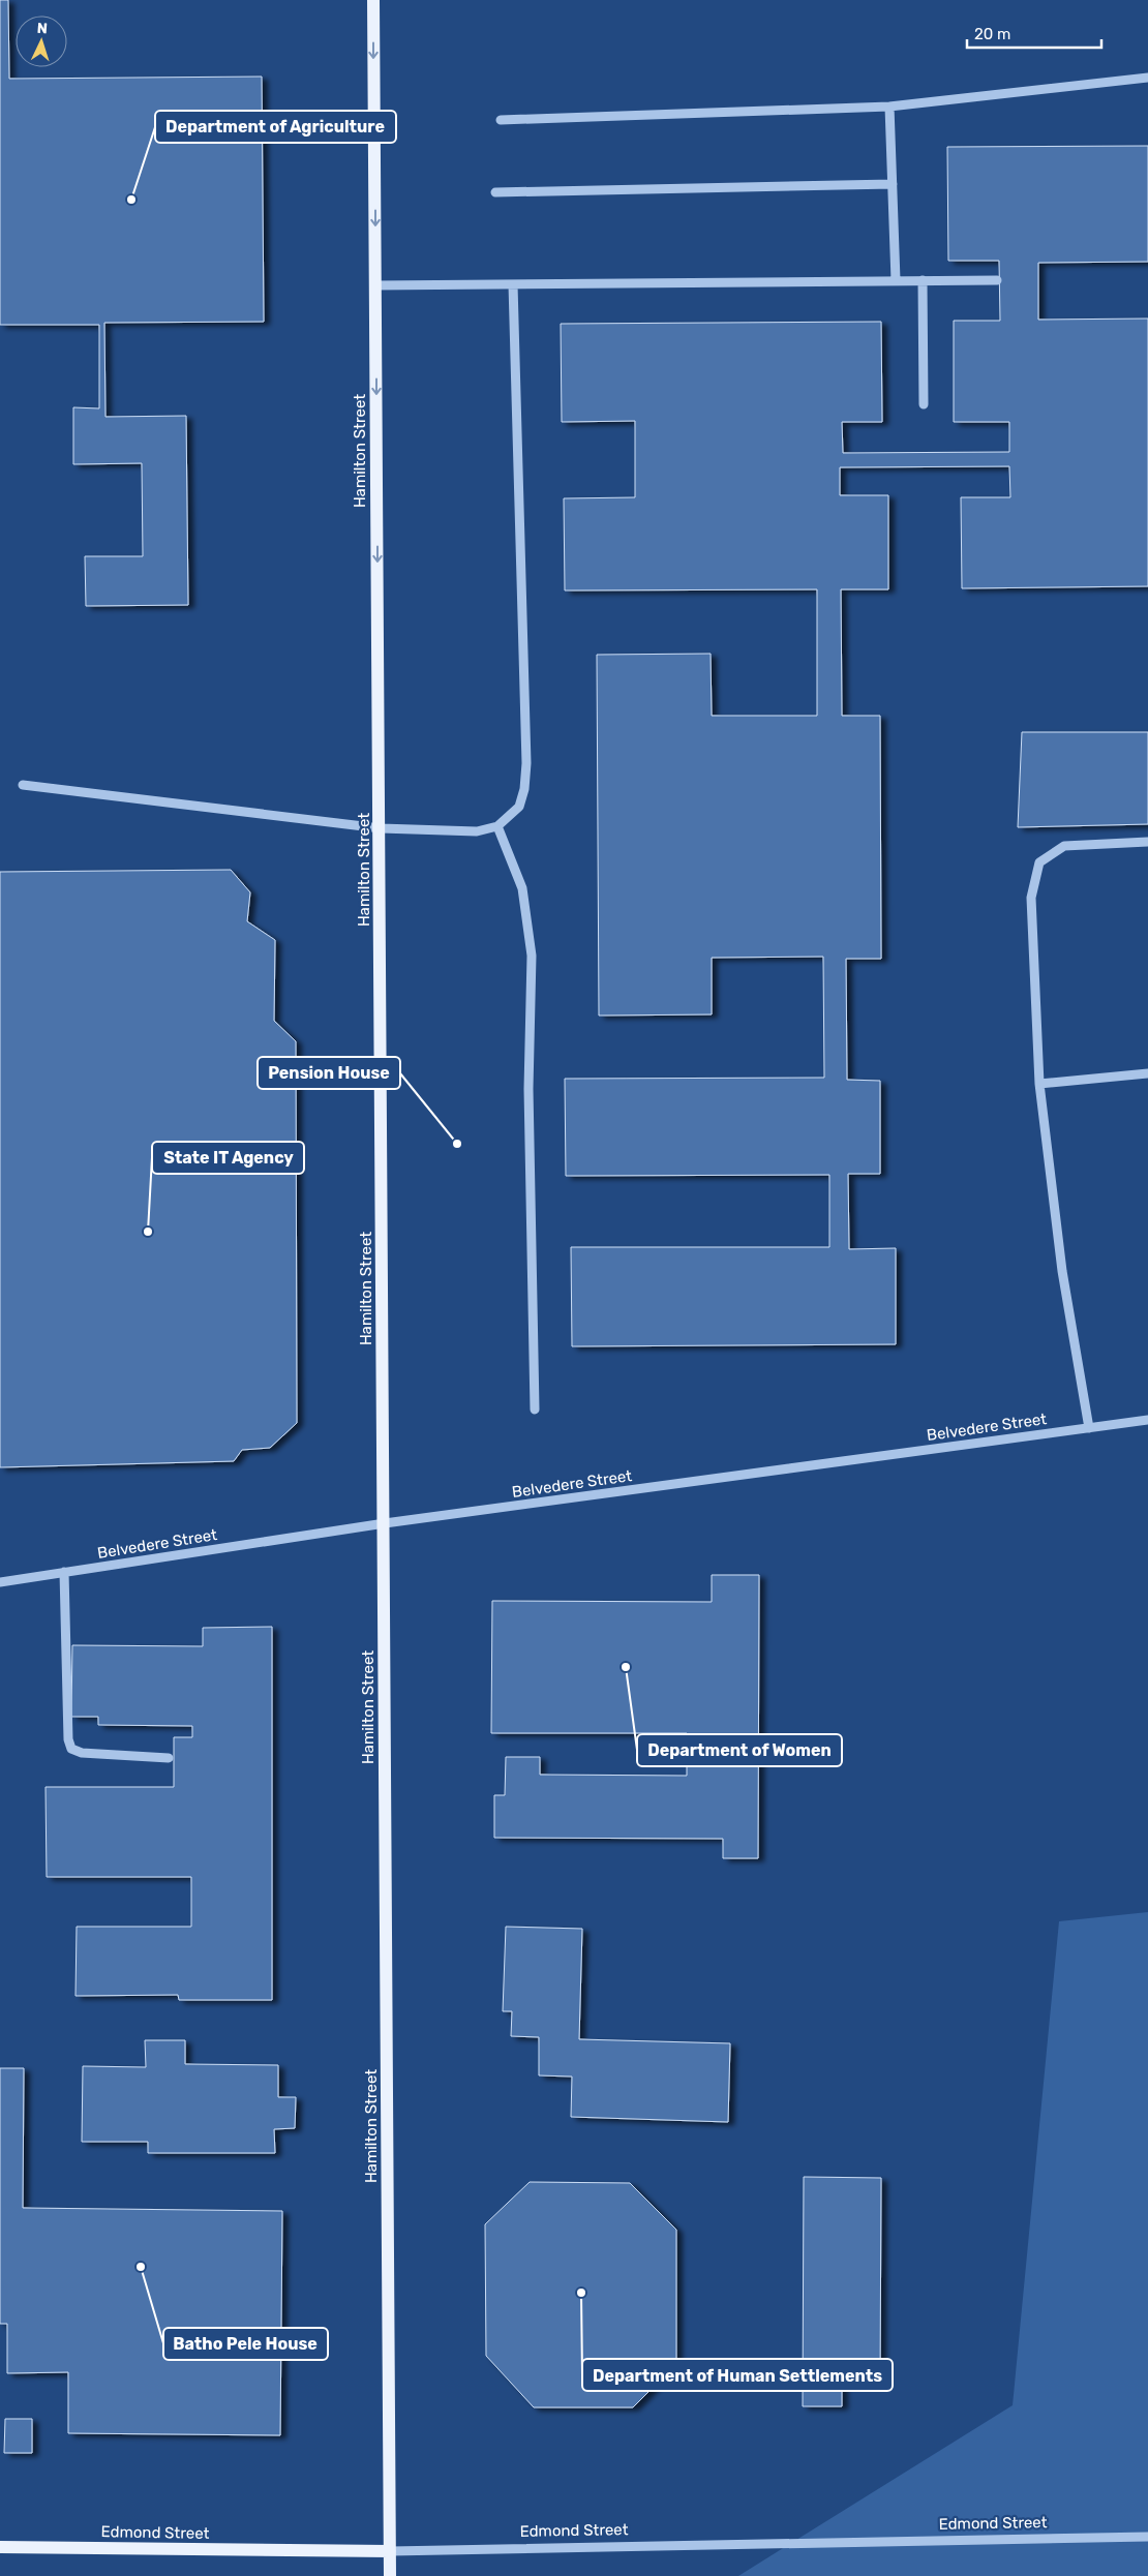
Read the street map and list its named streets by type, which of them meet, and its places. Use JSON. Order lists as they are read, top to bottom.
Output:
{
  "streets": {
    "main road": ["Hamilton Street", "Edmond Street"],
    "street": ["Belvedere Street"]
  },
  "crossings": [
    ["Hamilton Street", "Belvedere Street"],
    ["Hamilton Street", "Edmond Street"]
  ],
  "places": [
    "Department of Agriculture",
    "Pension House",
    "State IT Agency",
    "Department of Women",
    "Batho Pele House",
    "Department of Human Settlements"
  ],
  "scale_bar": "20 m",
  "north": "top"
}
